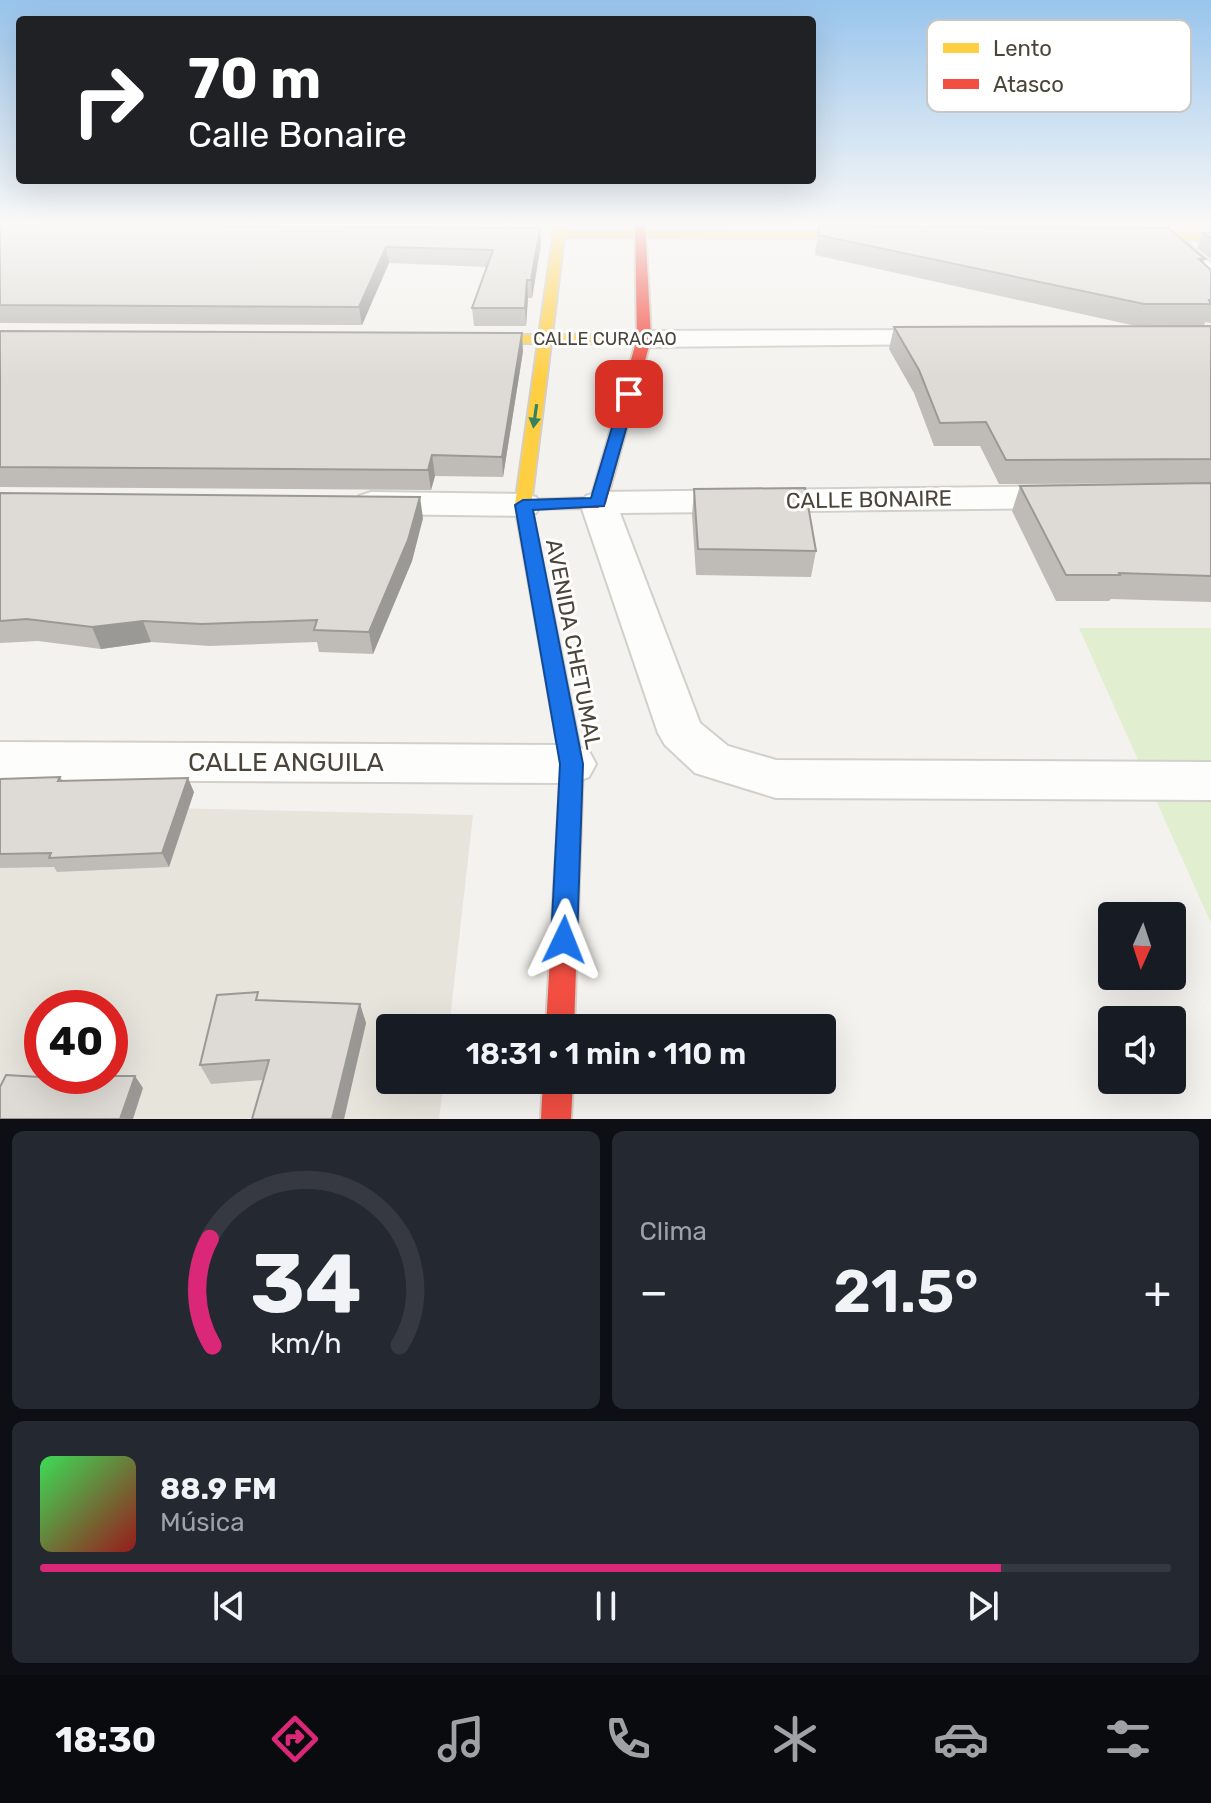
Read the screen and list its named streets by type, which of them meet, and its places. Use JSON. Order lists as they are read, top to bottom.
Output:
{
  "streets": {
    "main road": ["CALLE CURACAO", "CALLE BONAIRE", "AVENIDA CHETUMAL"],
    "street": ["CALLE ANGUILA"]
  },
  "crossings": [
    ["CALLE CURACAO", "AVENIDA CHETUMAL"],
    ["CALLE BONAIRE", "AVENIDA CHETUMAL"],
    ["AVENIDA CHETUMAL", "CALLE ANGUILA"]
  ],
  "legend": ["Lento", "Atasco"],
  "north": "bottom",
  "page": {
    "turn": ["70 m", "Calle Bonaire"],
    "limit": "40",
    "trip": "18:31 · 1 min · 110 m",
    "tile": "Clima",
    "heat": ["−", "21.5°", "+"],
    "song": ["88.9 FM", "Música"],
    "tabs": "18:30",
    "gauge": ["34", "km/h"]
  }
}
